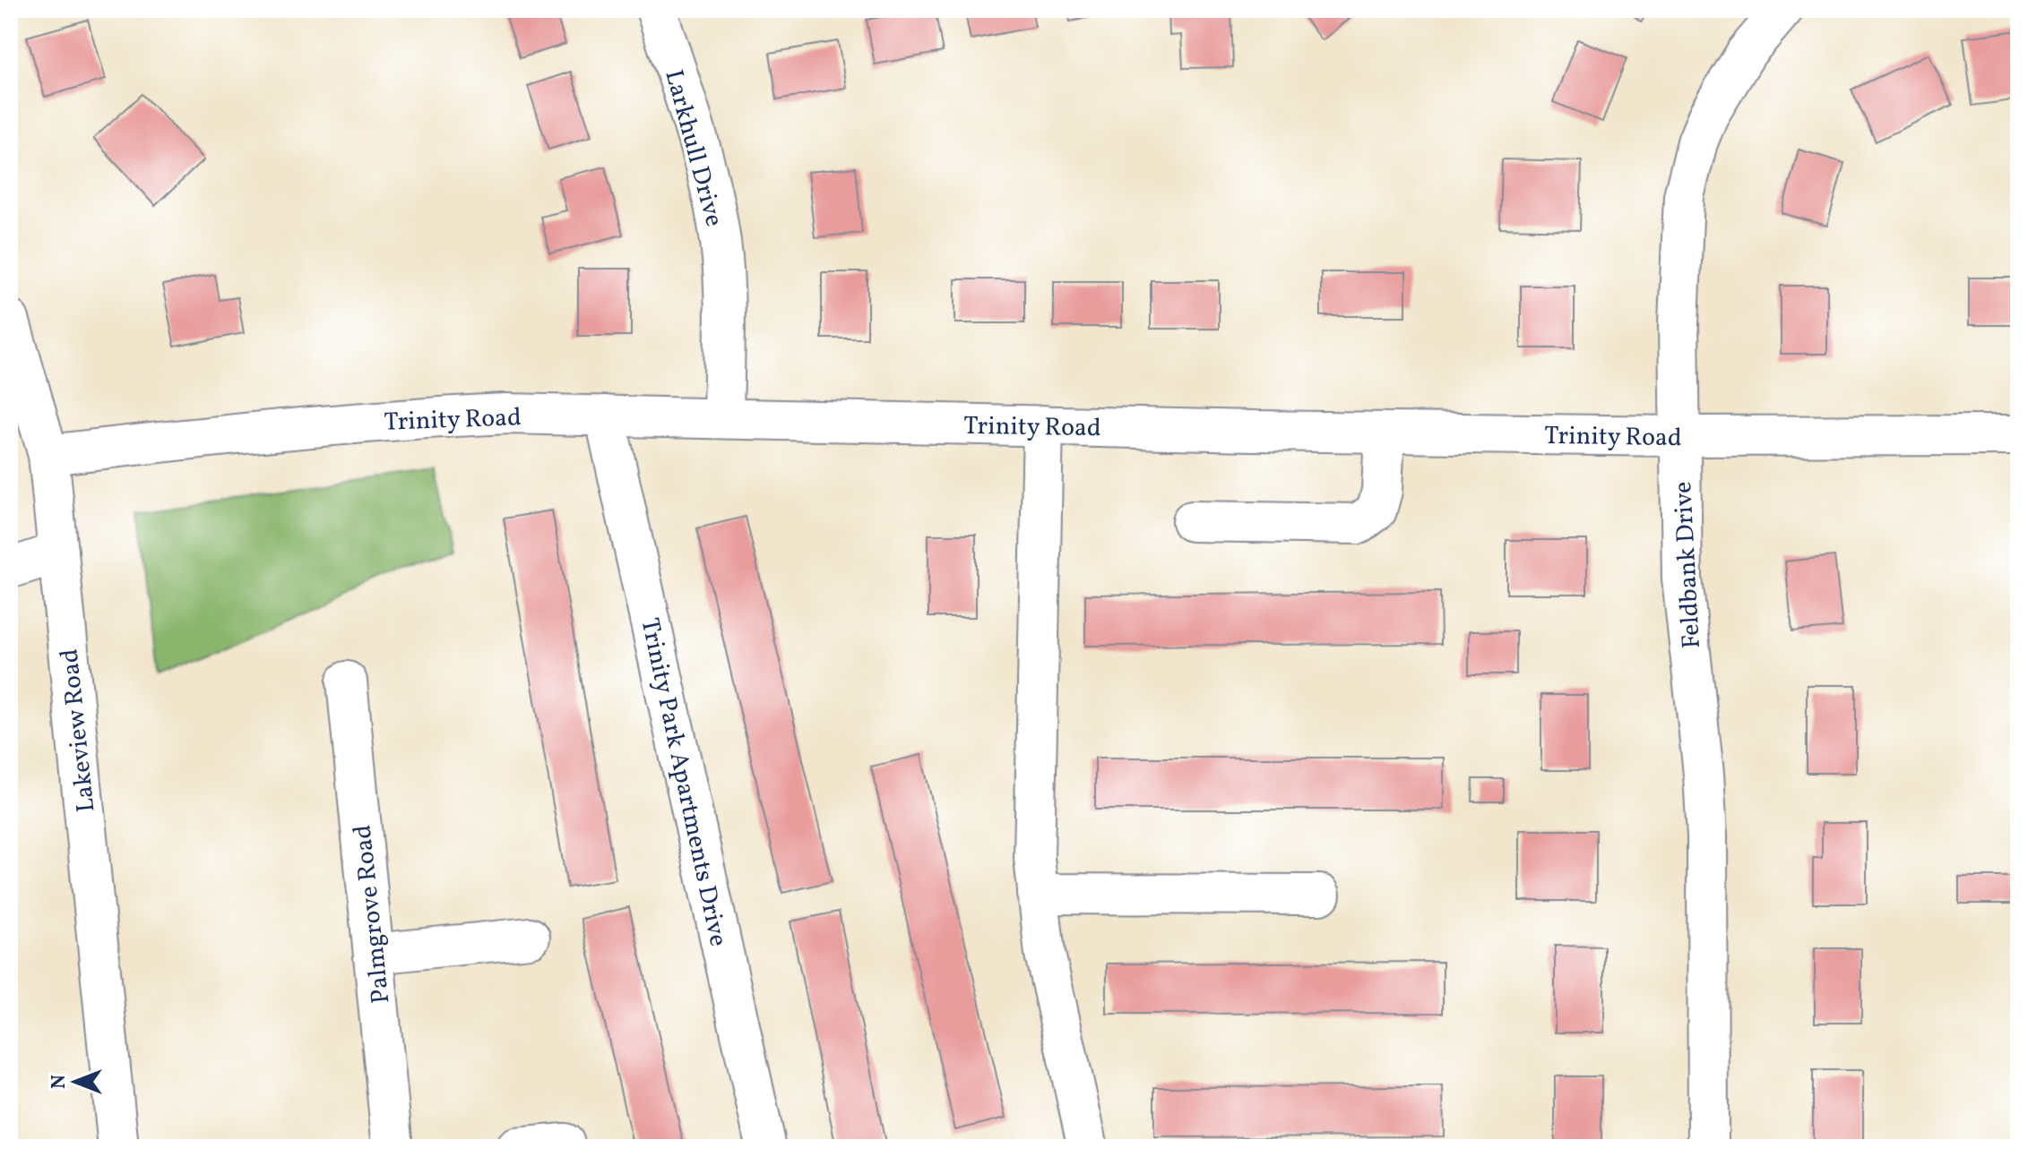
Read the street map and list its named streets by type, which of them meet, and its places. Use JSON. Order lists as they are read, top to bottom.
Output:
{
  "streets": {
    "street": [
      "Larkhull Drive",
      "Trinity Road",
      "Feldbank Drive",
      "Lakeview Road",
      "Trinity Park Apartments Drive",
      "Palmgrove Road"
    ]
  },
  "crossings": [
    ["Larkhull Drive", "Trinity Road"],
    ["Trinity Road", "Feldbank Drive"],
    ["Trinity Road", "Lakeview Road"],
    ["Trinity Road", "Trinity Park Apartments Drive"]
  ],
  "north": "left"
}
